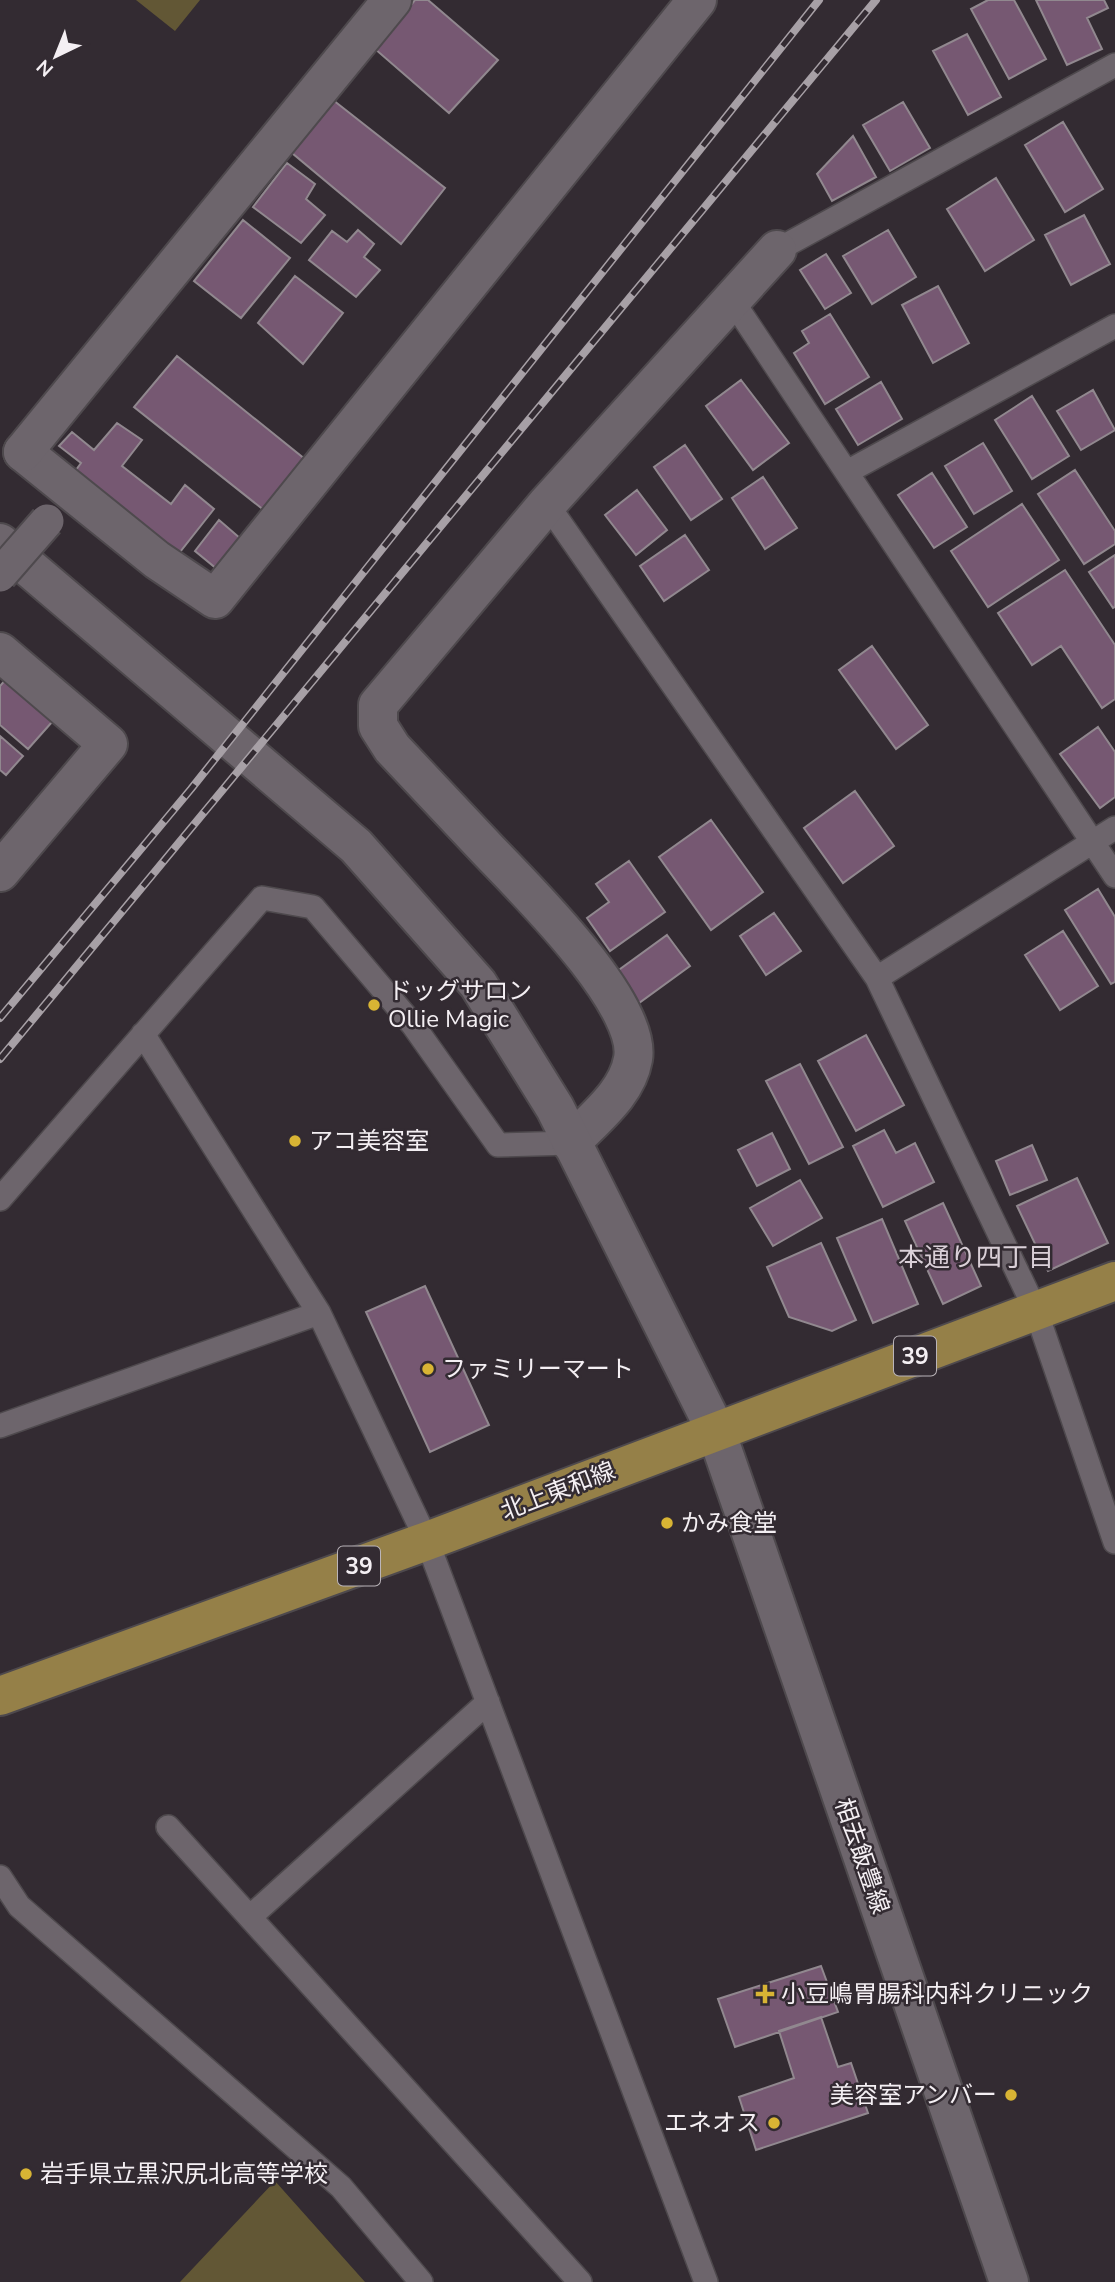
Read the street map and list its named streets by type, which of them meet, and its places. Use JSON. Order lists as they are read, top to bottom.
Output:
{
  "streets": {
    "main road": ["39", "北上東和線"],
    "street": ["相去飯豊線"]
  },
  "crossings": [
    ["北上東和線", "相去飯豊線"]
  ],
  "districts": ["本通り四丁目"],
  "places": {
    "other": [
      "ドッグサロン Ollie Magic",
      "アコ美容室",
      "ファミリーマート",
      "かみ食堂",
      "美容室アンバー",
      "エネオス",
      "岩手県立黒沢尻北高等学校"
    ],
    "health": ["小豆嶋胃腸科内科クリニック"]
  },
  "north": "bottom left"
}
